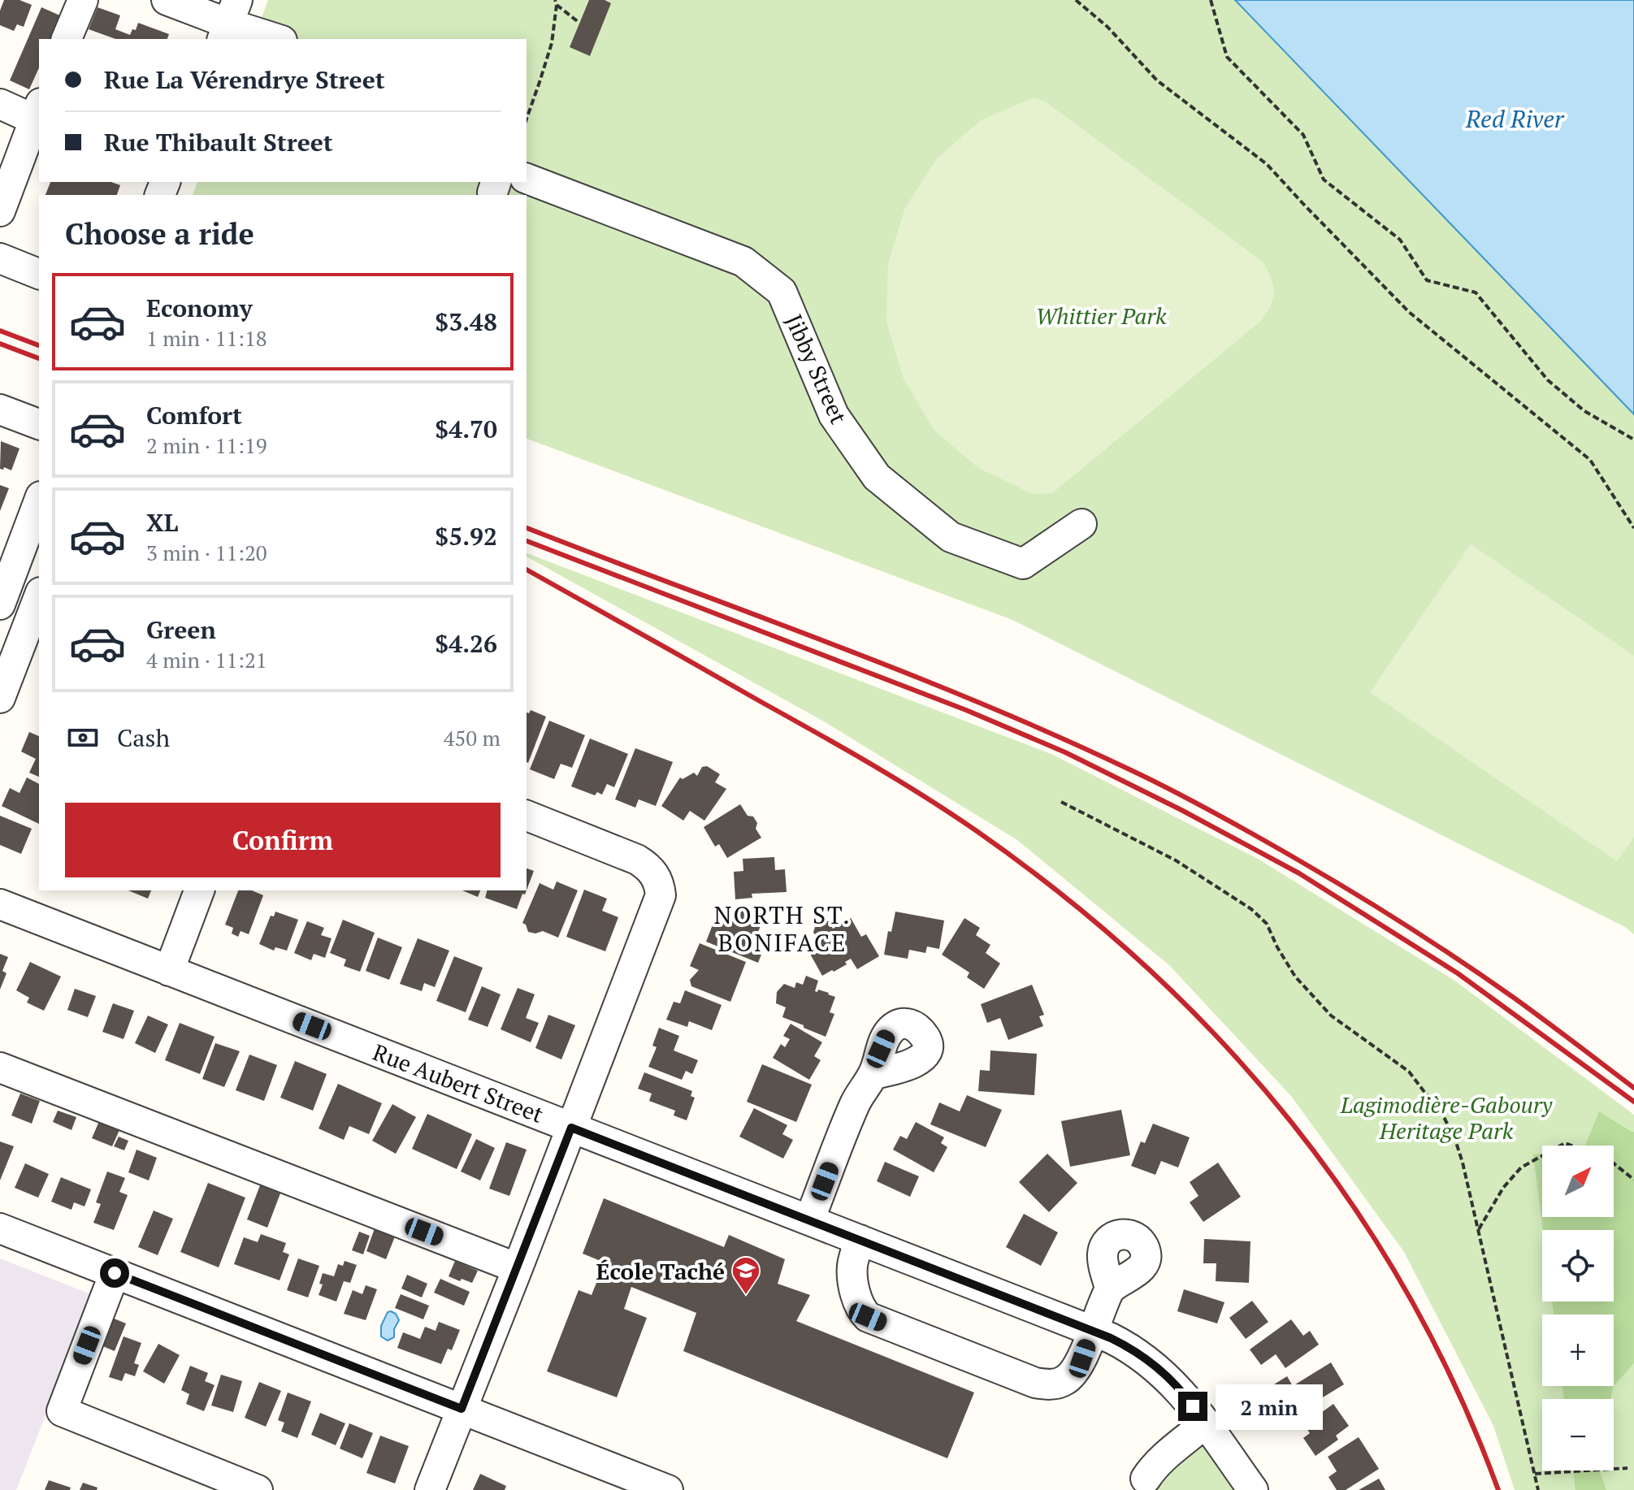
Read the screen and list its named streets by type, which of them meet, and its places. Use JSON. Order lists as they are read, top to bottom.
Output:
{
  "streets": {
    "street": ["Jibby Street", "Rue Aubert Street"]
  },
  "districts": ["NORTH ST. BONIFACE"],
  "water": ["Red River"],
  "parks": ["Whittier Park", "Lagimodière-Gaboury Heritage Park"],
  "places": {
    "school or university": ["École Taché"]
  },
  "north": "top right",
  "page": {
    "banner": ["Rue La Vérendrye Street", "Rue Thibault Street"],
    "heading": "Choose a ride",
    "list": [
      {
        "name": "Economy",
        "note": "1 min · 11:18",
        "value": "$3.48"
      },
      {
        "name": "Comfort",
        "note": "2 min · 11:19",
        "value": "$4.70"
      },
      {
        "name": "XL",
        "note": "3 min · 11:20",
        "value": "$5.92"
      },
      {
        "name": "Green",
        "note": "4 min · 11:21",
        "value": "$4.26"
      }
    ],
    "pay": ["Cash", "450 m"],
    "buttons": "Confirm",
    "map_buttons": ["+", "−"],
    "bubble": "2 min"
  }
}
